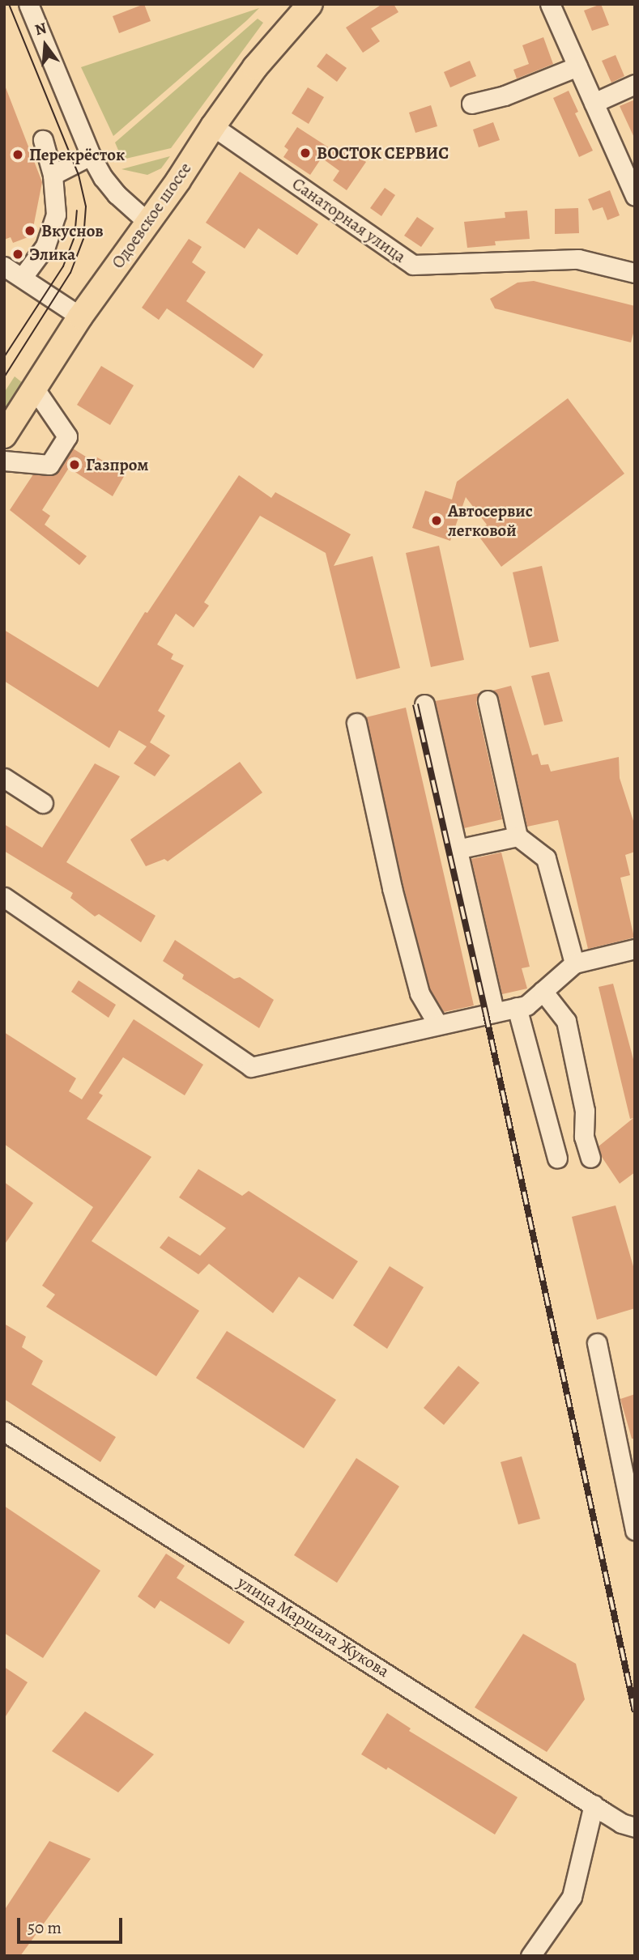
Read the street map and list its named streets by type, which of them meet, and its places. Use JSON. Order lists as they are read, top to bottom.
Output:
{
  "streets": {
    "main road": ["Одоевское шоссе"],
    "street": ["Санаторная улица", "улица Маршала Жукова"]
  },
  "crossings": [
    ["Одоевское шоссе", "Санаторная улица"]
  ],
  "places": [
    "ВОСТОК СЕРВИС",
    "Перекрёсток",
    "Вкуснов",
    "Элика",
    "Газпром",
    "Автосервис легковой"
  ],
  "scale_bar": "50 m",
  "north": "top"
}
